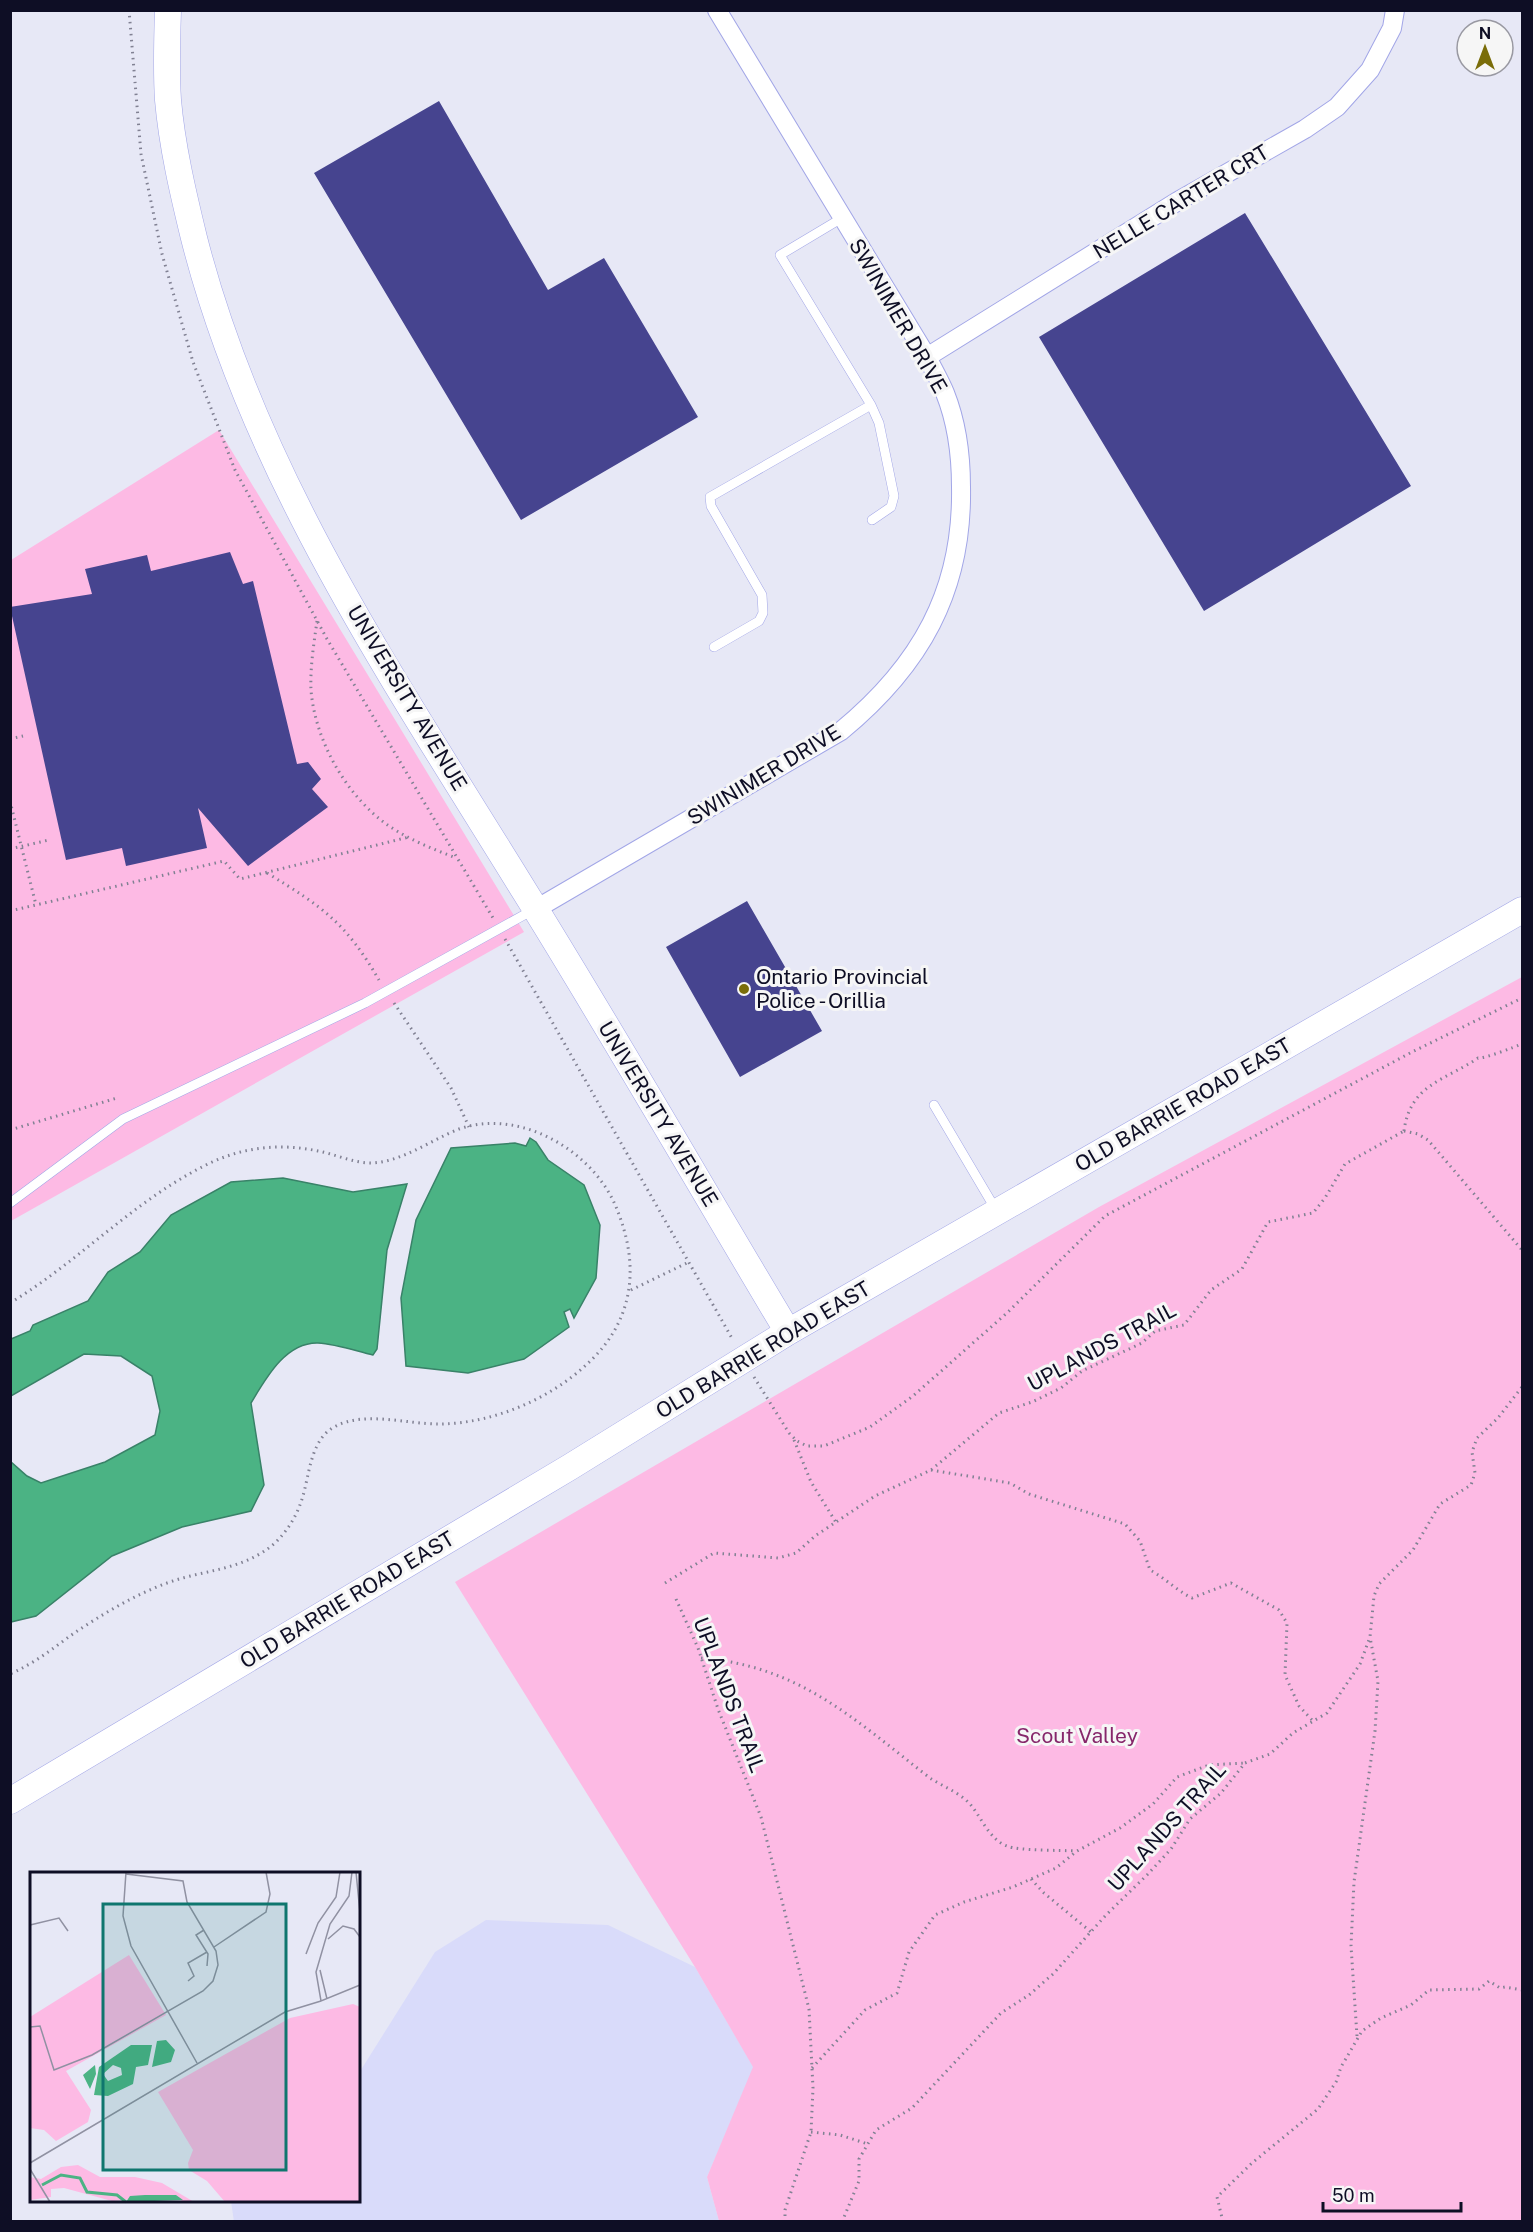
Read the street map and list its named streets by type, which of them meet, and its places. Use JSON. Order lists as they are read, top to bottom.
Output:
{
  "streets": {
    "main road": ["UNIVERSITY AVENUE", "OLD BARRIE ROAD EAST"],
    "street": ["NELLE CARTER CRT", "SWINIMER DRIVE"],
    "path": ["UPLANDS TRAIL"]
  },
  "crossings": [
    ["NELLE CARTER CRT", "SWINIMER DRIVE"],
    ["SWINIMER DRIVE", "UNIVERSITY AVENUE"],
    ["UNIVERSITY AVENUE", "OLD BARRIE ROAD EAST"]
  ],
  "parks": ["Scout Valley"],
  "places": ["Ontario Provincial Police - Orillia"],
  "scale_bar": "50 m",
  "north": "top"
}
